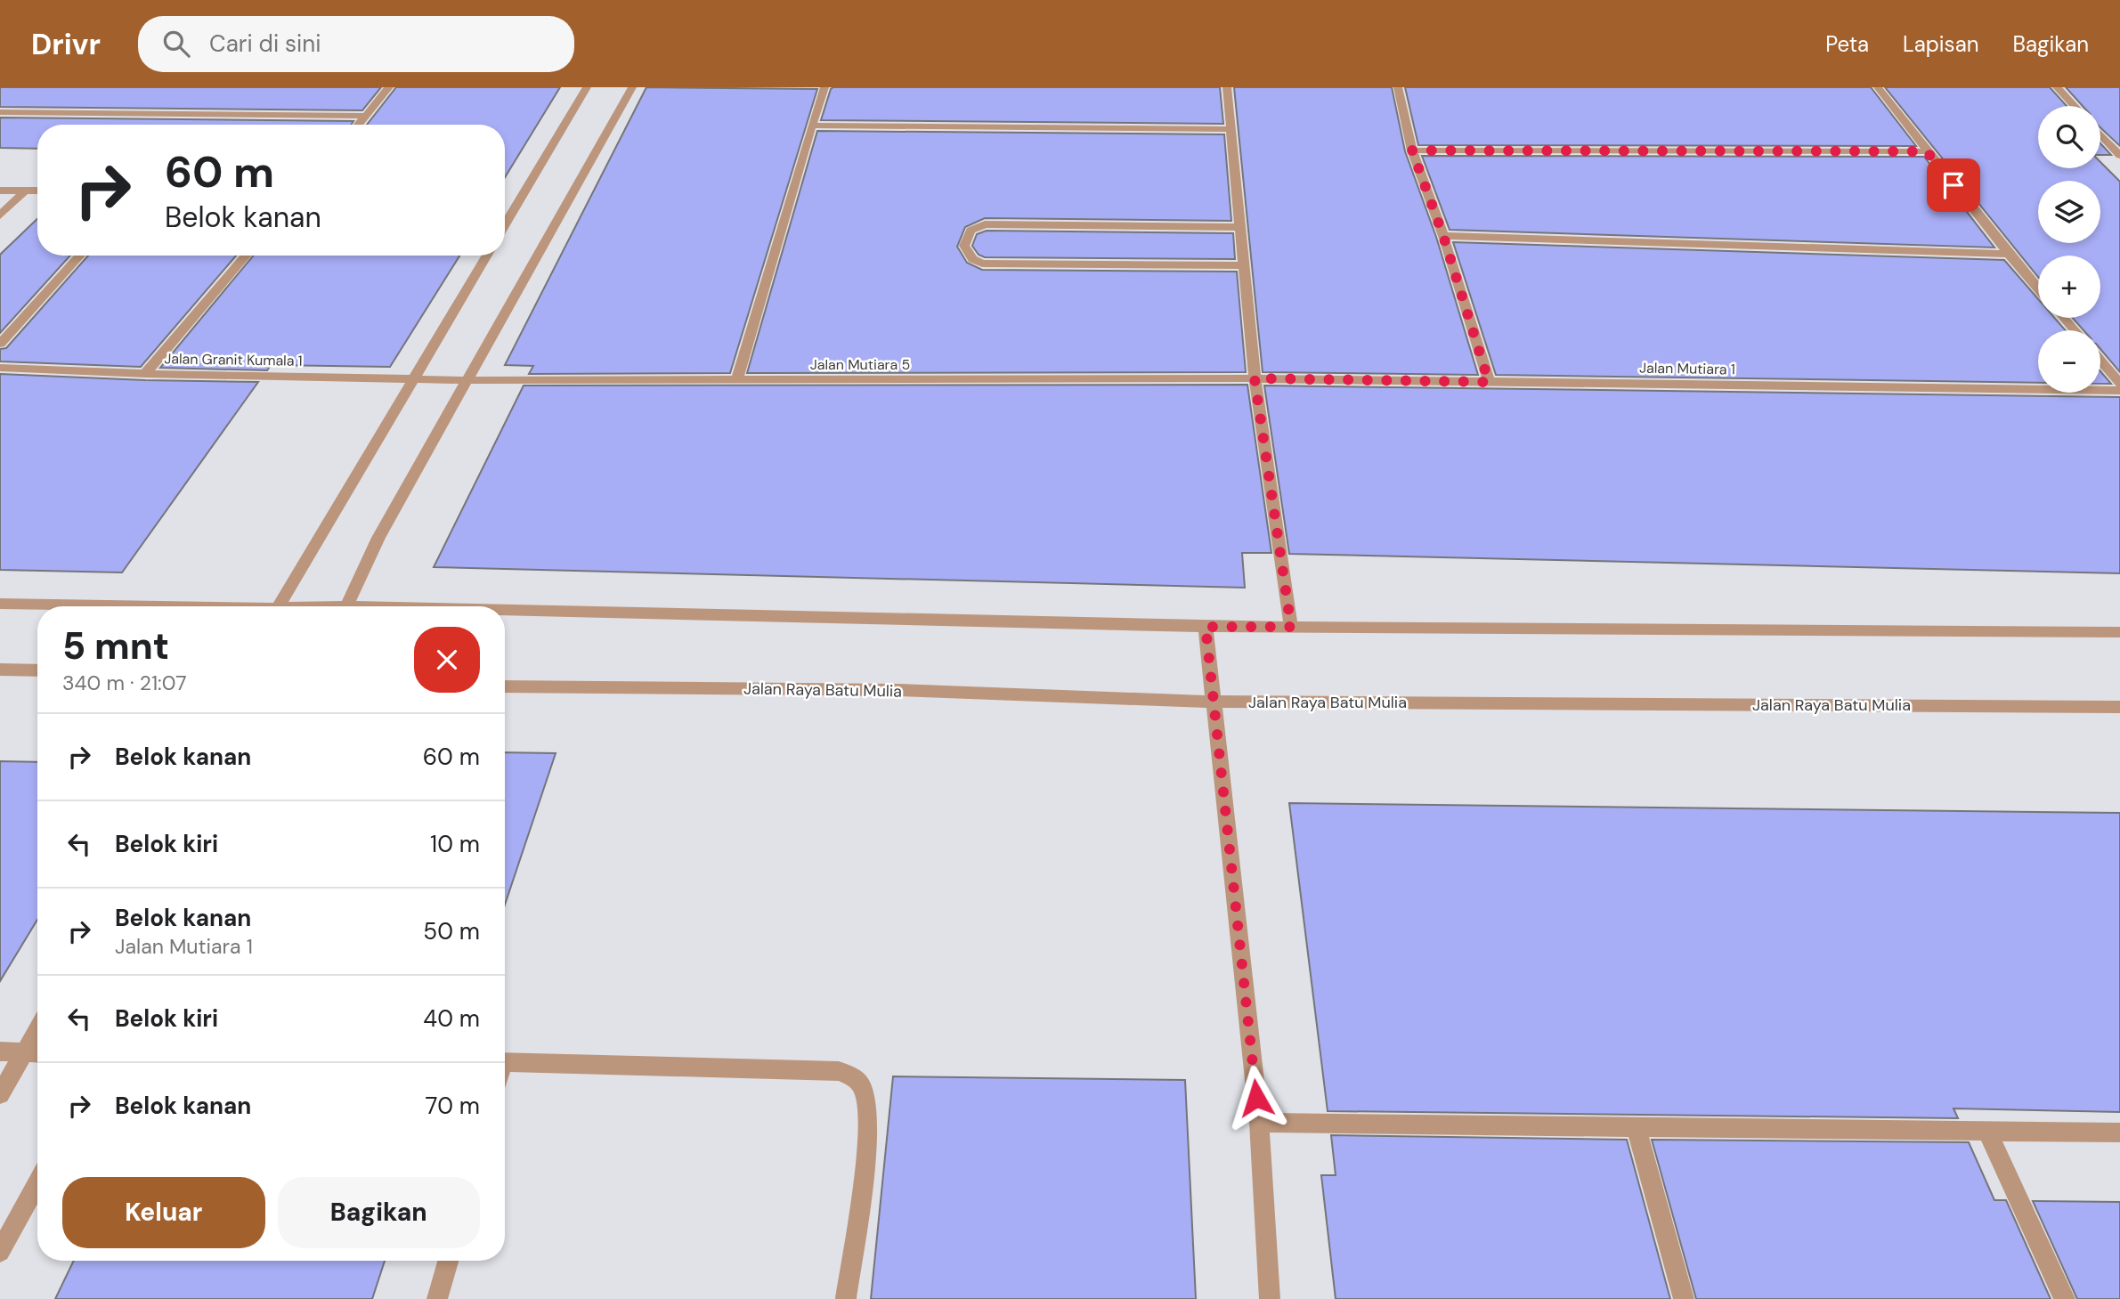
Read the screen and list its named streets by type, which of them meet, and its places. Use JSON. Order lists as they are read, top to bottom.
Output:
{
  "streets": {
    "street": [
      "Jalan Granit Kumala 1",
      "Jalan Mutiara 5",
      "Jalan Mutiara 1",
      "Jalan Raya Batu Mulia"
    ]
  },
  "crossings": [
    ["Jalan Granit Kumala 1", "Jalan Mutiara 5"],
    ["Jalan Mutiara 5", "Jalan Mutiara 1"]
  ],
  "page": {
    "header": "Drivr",
    "search": "Cari di sini",
    "nav": ["Peta", "Lapisan", "Bagikan"],
    "map_buttons": ["+", "−"],
    "turn": ["60 m", "Belok kanan"],
    "heading": ["5 mnt", "340 m · 21:07"],
    "list": [
      {
        "name": "Belok kanan",
        "value": "60 m"
      },
      {
        "name": "Belok kiri",
        "value": "10 m"
      },
      {
        "name": "Belok kanan",
        "note": "Jalan Mutiara 1",
        "value": "50 m"
      },
      {
        "name": "Belok kiri",
        "value": "40 m"
      },
      {
        "name": "Belok kanan",
        "value": "70 m"
      }
    ],
    "buttons": ["Keluar", "Bagikan"]
  }
}
